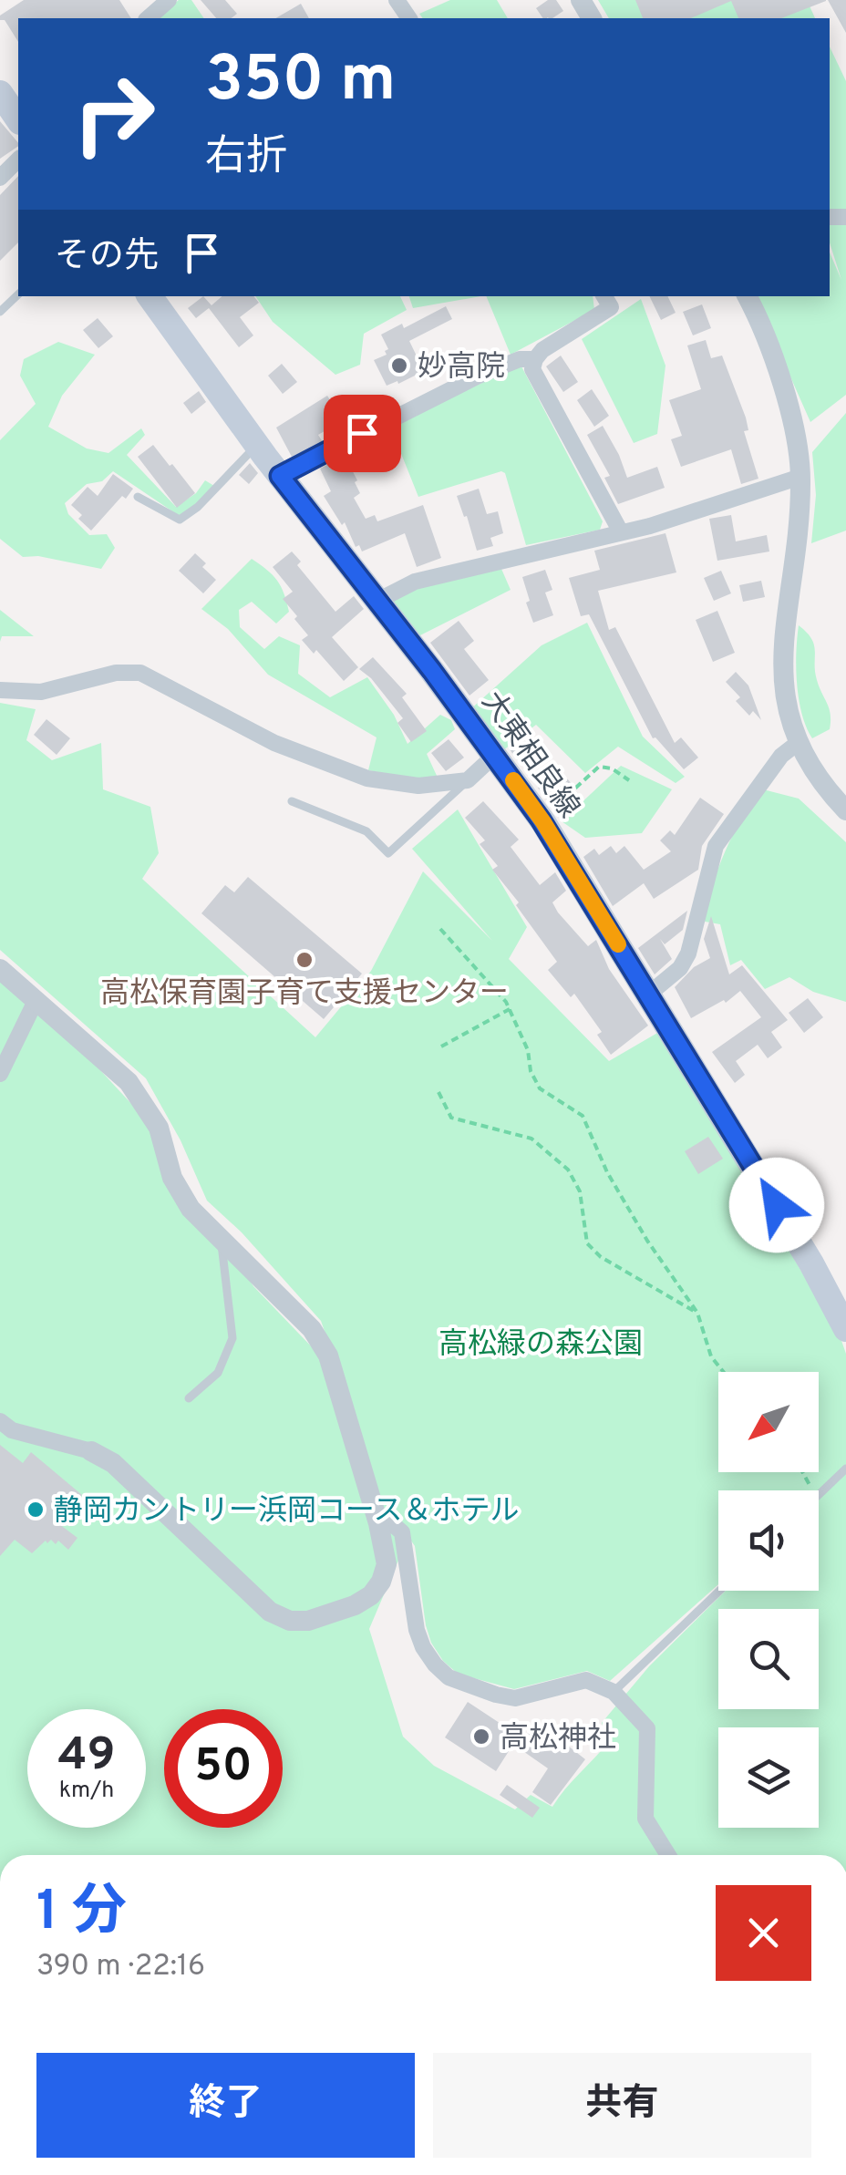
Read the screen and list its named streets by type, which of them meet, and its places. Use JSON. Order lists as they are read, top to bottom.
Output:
{
  "streets": {
    "main road": ["大東相良線"]
  },
  "parks": ["高松緑の森公園"],
  "places": [
    "妙高院",
    "高松保育園子育て支援センター",
    "静岡カントリー浜岡コース＆ホテル",
    "高松神社"
  ],
  "north": "bottom left",
  "page": {
    "turn": ["350 m", "右折"],
    "then": "その先",
    "speed": "49 km/h",
    "limit": "50",
    "heading": ["1 分", "390 m · 22:16"],
    "buttons": ["終了", "共有"]
  }
}
